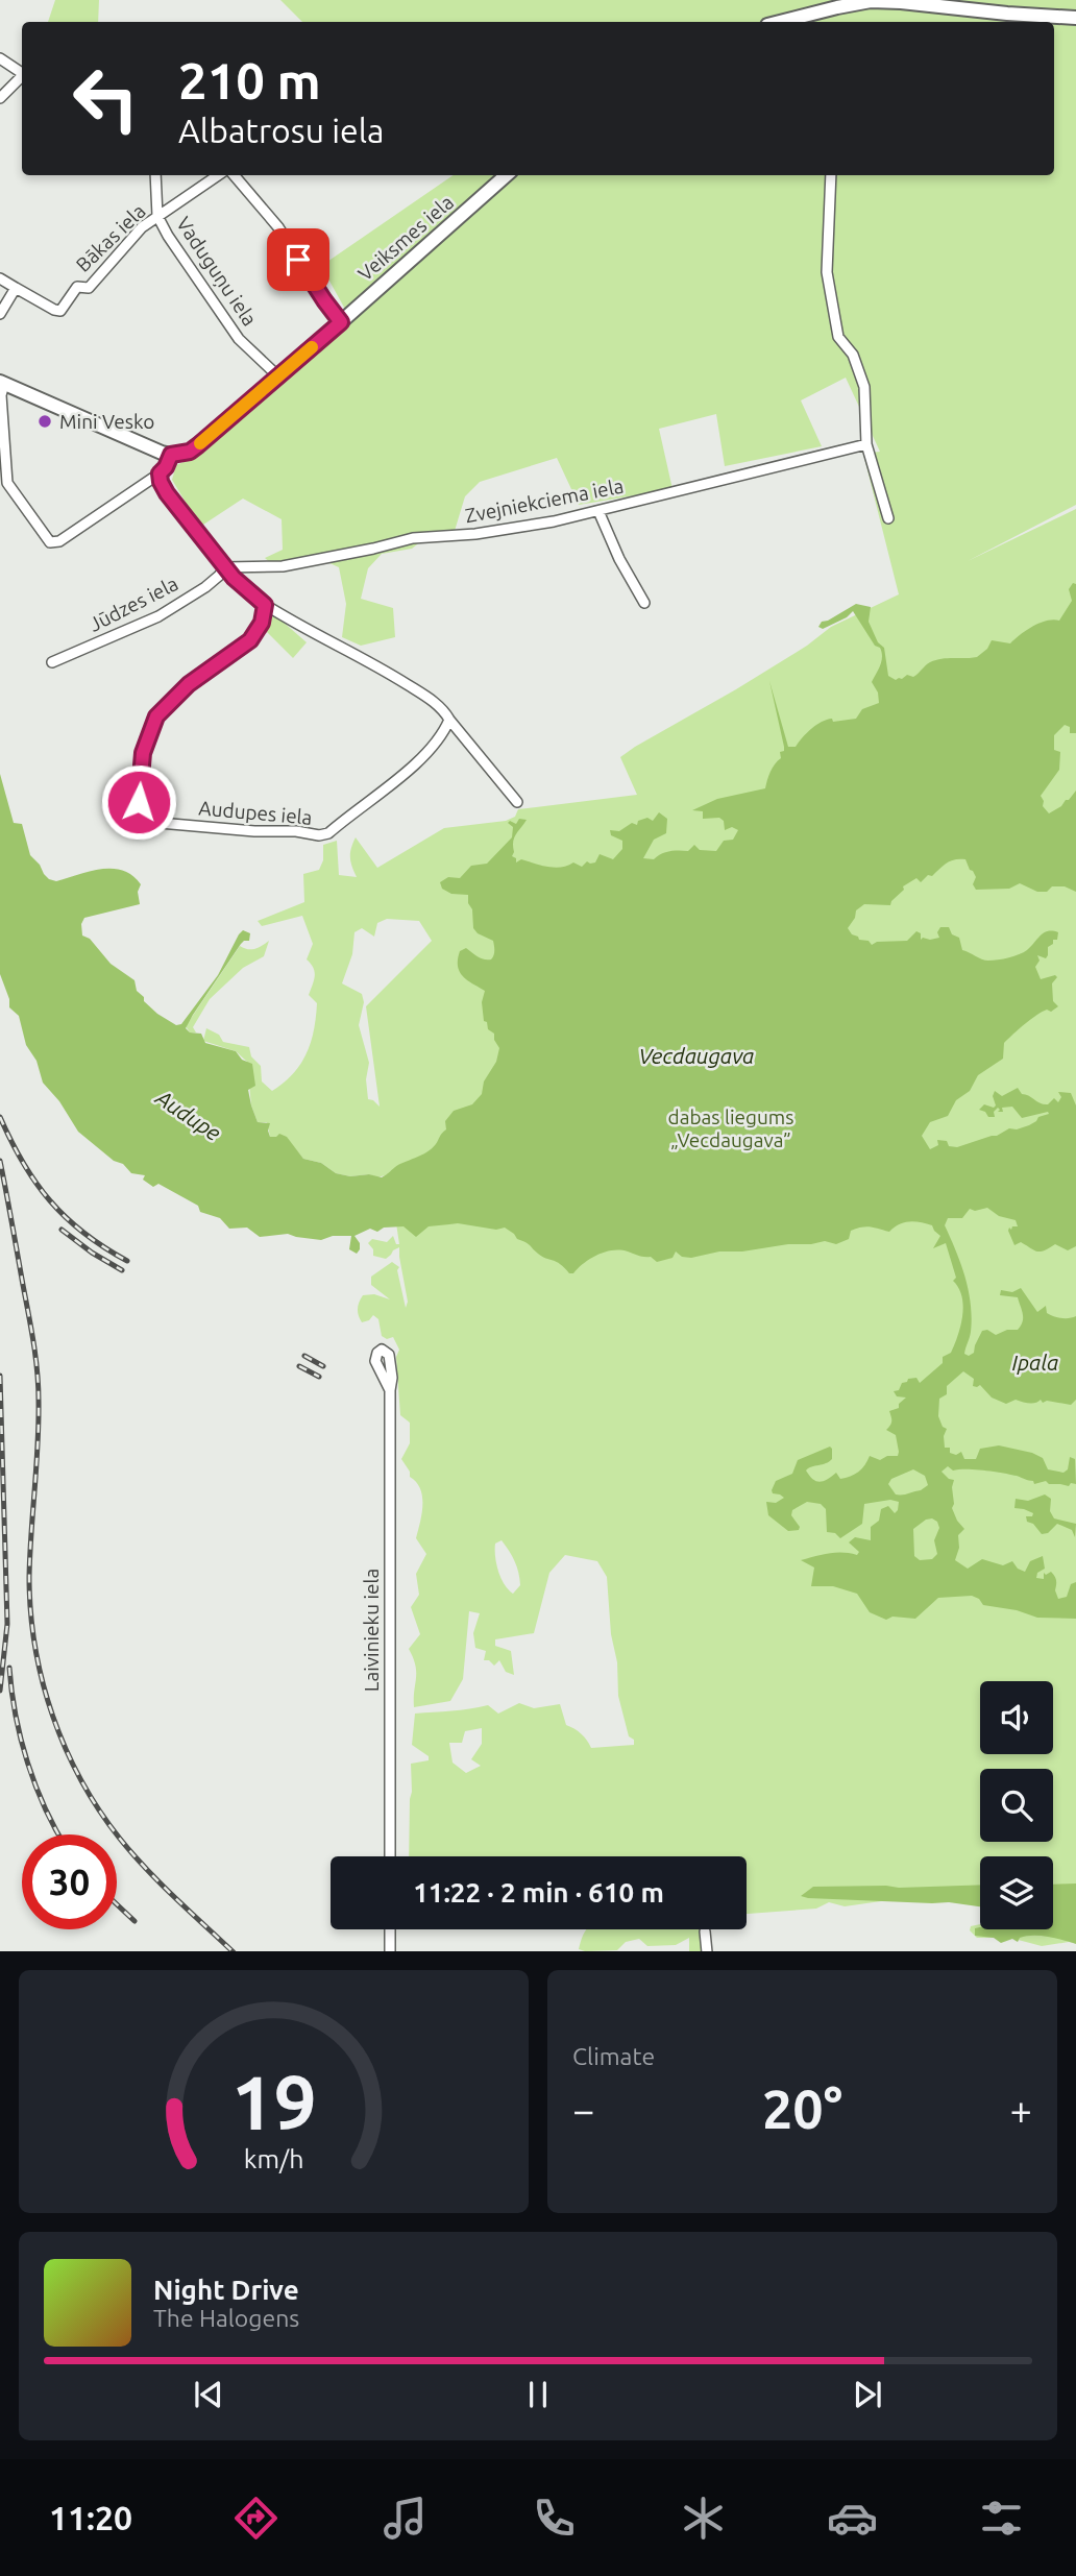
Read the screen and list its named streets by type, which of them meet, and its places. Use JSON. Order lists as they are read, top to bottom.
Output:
{
  "streets": {
    "main road": ["Veiksmes iela"],
    "street": [
      "Bākas iela",
      "Vaduguņu iela",
      "Zvejniekciema iela",
      "Jūdzes iela",
      "Audupes iela",
      "Laivinieku iela"
    ]
  },
  "crossings": [
    ["Bākas iela", "Vaduguņu iela"],
    ["Veiksmes iela", "Vaduguņu iela"],
    ["Zvejniekciema iela", "Jūdzes iela"]
  ],
  "water": ["Vecdaugava", "Audupe", "Ipala"],
  "parks": ["dabas liegums „Vecdaugava”"],
  "places": ["Mini Vesko"],
  "page": {
    "turn": ["210 m", "Albatrosu iela"],
    "limit": "30",
    "trip": "11:22 · 2 min · 610 m",
    "tile": "Climate",
    "heat": ["−", "20°", "+"],
    "song": ["Night Drive", "The Halogens"],
    "tabs": "11:20",
    "gauge": ["19", "km/h"]
  }
}
